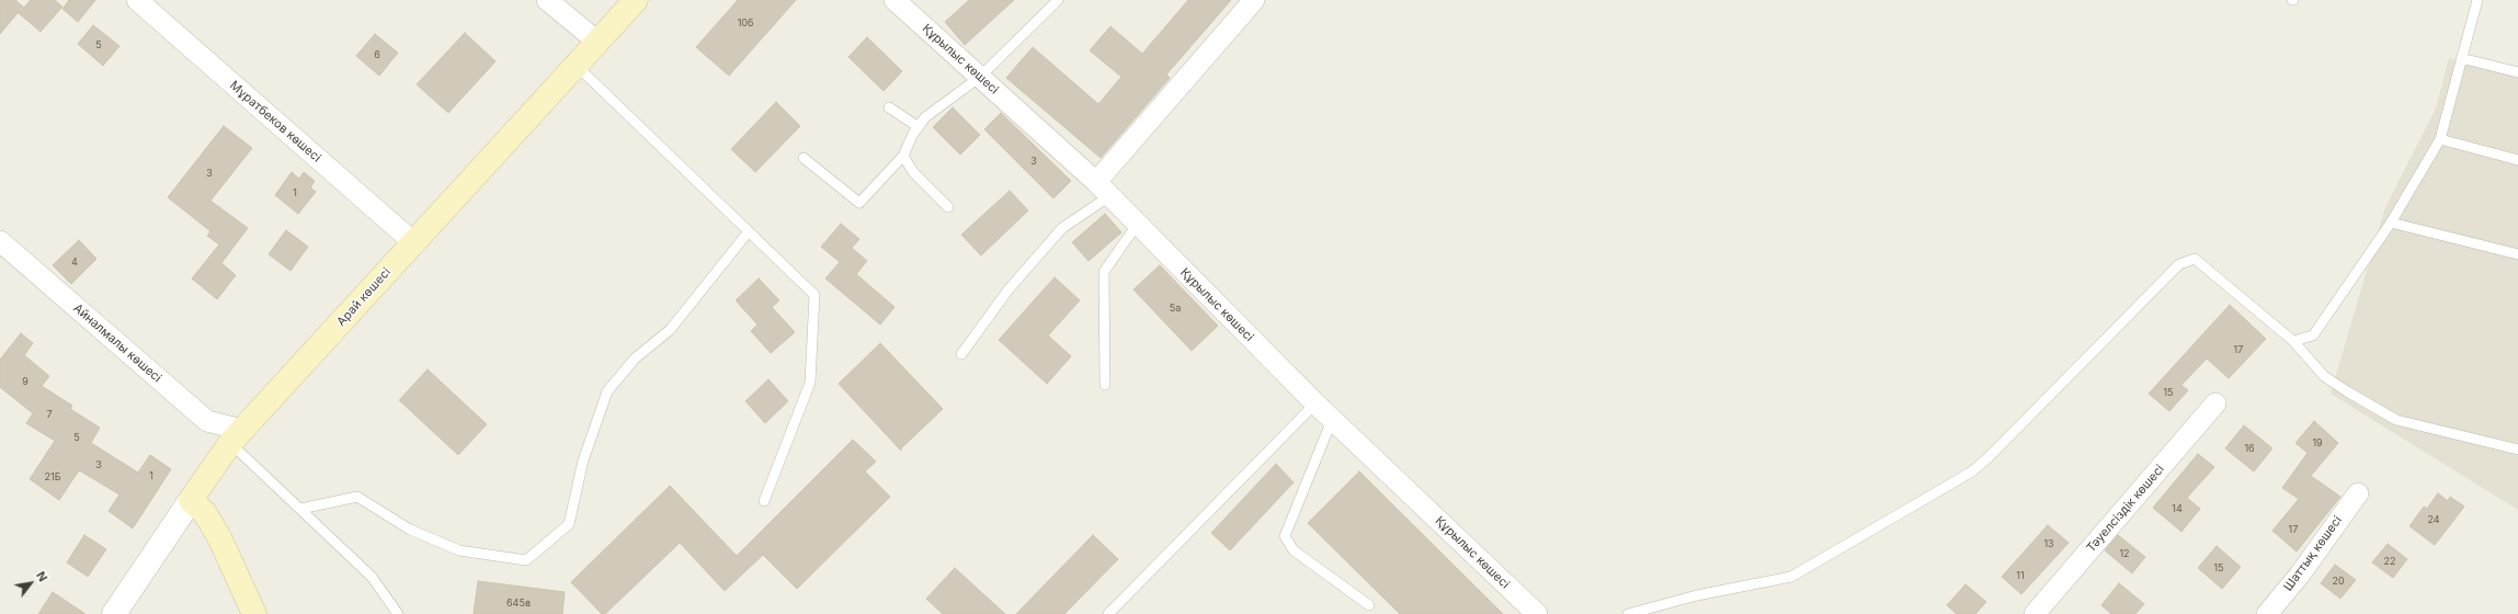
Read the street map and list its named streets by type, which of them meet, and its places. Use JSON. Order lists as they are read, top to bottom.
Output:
{
  "streets": {
    "main road": ["Арай көшесі"],
    "street": [
      "Құрылыс көшесі",
      "Мұратбеков көшесі",
      "Айналмалы көшесі",
      "Тәуелсіздік көшесі",
      "Шаттық көшесі"
    ]
  },
  "crossings": [
    ["Мұратбеков көшесі", "Арай көшесі"],
    ["Арай көшесі", "Айналмалы көшесі"]
  ],
  "house_numbers": [
    "10б",
    "5",
    "6",
    "3",
    "3",
    "1",
    "4",
    "5а",
    "17",
    "9",
    "15",
    "7",
    "5",
    "19",
    "16",
    "3",
    "1",
    "21Б",
    "14",
    "24",
    "17",
    "13",
    "12",
    "22",
    "15",
    "11",
    "20",
    "645в"
  ],
  "north": "top right"
}
